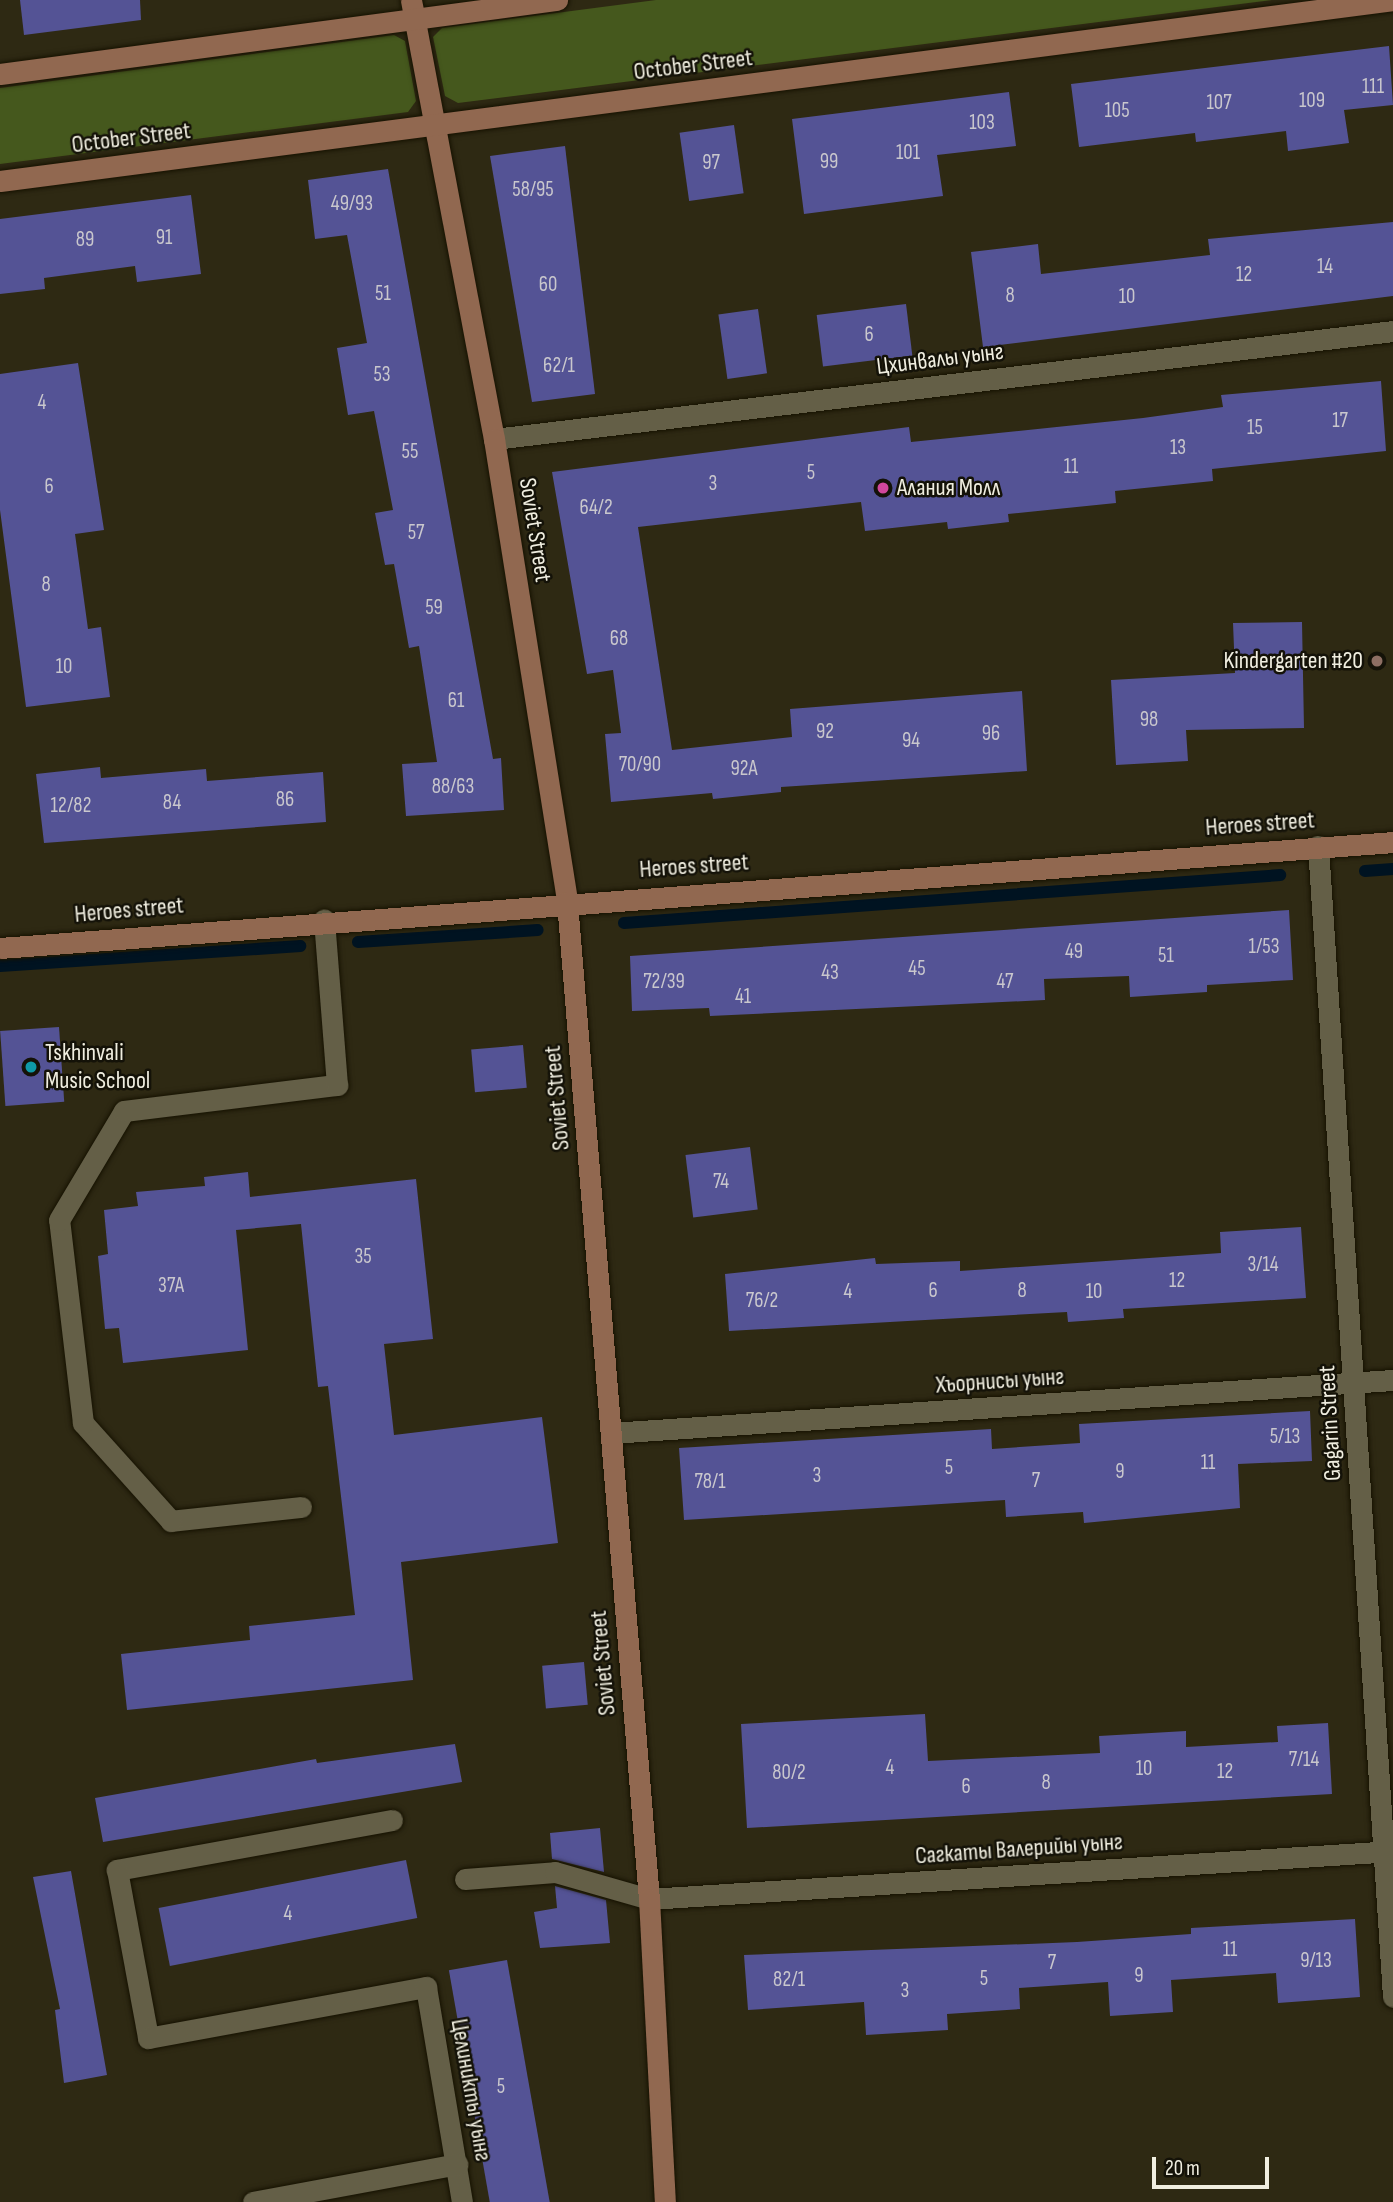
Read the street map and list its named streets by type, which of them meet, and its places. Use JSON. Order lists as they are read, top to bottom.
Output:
{
  "streets": {
    "street": [
      "October Street",
      "Цхинвалы уынг",
      "Soviet Street",
      "Heroes street",
      "Хъорнисы уынг",
      "Gagarin Street",
      "Сагкаты Валерийы уынг",
      "Целиникты уынг"
    ]
  },
  "crossings": [
    ["October Street", "Soviet Street"],
    ["Цхинвалы уынг", "Soviet Street"],
    ["Soviet Street", "Heroes street"],
    ["Soviet Street", "Хъорнисы уынг"],
    ["Soviet Street", "Сагкаты Валерийы уынг"],
    ["Heroes street", "Gagarin Street"],
    ["Хъорнисы уынг", "Gagarin Street"],
    ["Gagarin Street", "Сагкаты Валерийы уынг"]
  ],
  "places": ["Алания Молл", "Kindergarten #20", "Tskhinvali Music School"],
  "house_numbers": [
    "111",
    "109",
    "107",
    "105",
    "103",
    "101",
    "99",
    "97",
    "58/95",
    "49/93",
    "91",
    "89",
    "14",
    "12",
    "60",
    "51",
    "8",
    "10",
    "6",
    "62/1",
    "53",
    "4",
    "17",
    "15",
    "13",
    "55",
    "11",
    "5",
    "3",
    "6",
    "64/2",
    "57",
    "8",
    "59",
    "68",
    "10",
    "61",
    "98",
    "92",
    "96",
    "94",
    "70/90",
    "92А",
    "88/63",
    "86",
    "84",
    "12/82",
    "1/53",
    "49",
    "51",
    "45",
    "43",
    "72/39",
    "47",
    "41",
    "74",
    "35",
    "3/14",
    "12",
    "37А",
    "6",
    "8",
    "4",
    "10",
    "76/2",
    "5/13",
    "11",
    "5",
    "9",
    "3",
    "7",
    "78/1",
    "7/14",
    "4",
    "10",
    "12",
    "80/2",
    "8",
    "6",
    "4",
    "11",
    "9/13",
    "7",
    "9",
    "5",
    "82/1",
    "3",
    "5"
  ],
  "scale_bar": "20 m"
}
